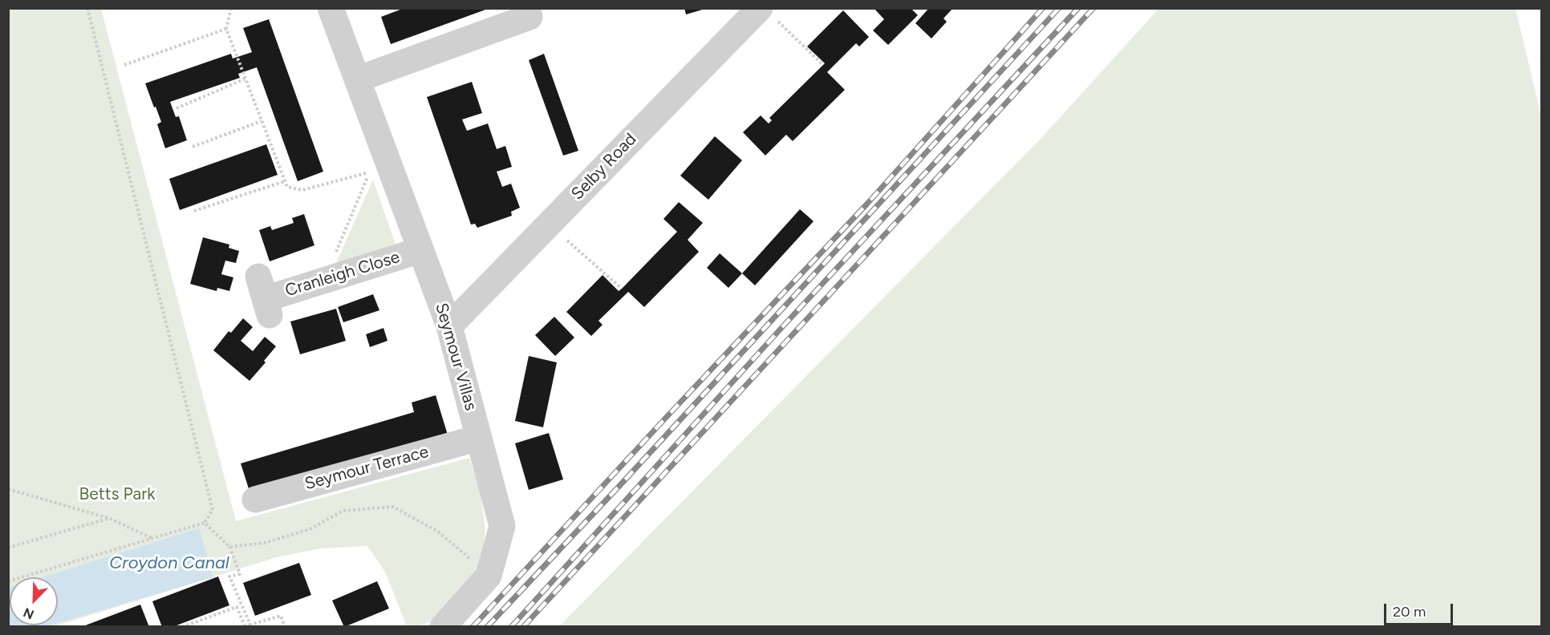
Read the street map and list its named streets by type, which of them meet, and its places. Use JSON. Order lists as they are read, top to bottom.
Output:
{
  "streets": {
    "street": [
      "Selby Road",
      "Cranleigh Close",
      "Seymour Villas",
      "Seymour Terrace"
    ]
  },
  "crossings": [
    ["Selby Road", "Seymour Villas"],
    ["Cranleigh Close", "Seymour Villas"],
    ["Seymour Villas", "Seymour Terrace"]
  ],
  "water": ["Croydon Canal"],
  "parks": ["Betts Park"],
  "scale_bar": "20 m",
  "north": "bottom left"
}
